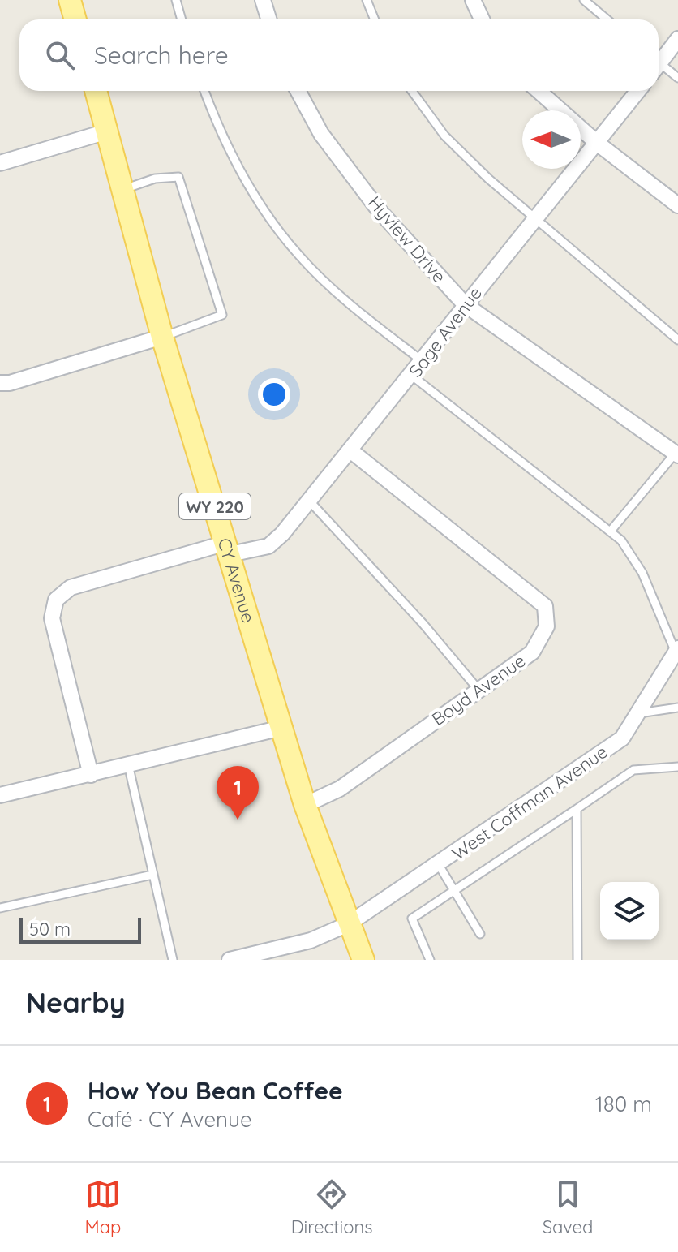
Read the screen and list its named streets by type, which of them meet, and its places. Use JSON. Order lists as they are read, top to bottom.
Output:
{
  "streets": {
    "main road": ["WY 220", "CY Avenue"],
    "street": [
      "Hyview Drive",
      "Sage Avenue",
      "Boyd Avenue",
      "West Coffman Avenue"
    ]
  },
  "crossings": [
    ["Hyview Drive", "Sage Avenue"],
    ["Sage Avenue", "CY Avenue"],
    ["Sage Avenue", "Boyd Avenue"],
    ["CY Avenue", "Boyd Avenue"],
    ["CY Avenue", "West Coffman Avenue"]
  ],
  "scale_bar": "50 m",
  "north": "left",
  "page": {
    "search": "Search here",
    "pins": "1",
    "scale": "50 m",
    "heading": "Nearby",
    "list": [
      {
        "mark": "1",
        "name": "How You Bean Coffee",
        "note": "Café · CY Avenue",
        "value": "180 m"
      }
    ],
    "nav": ["Map", "Directions", "Saved"]
  }
}
